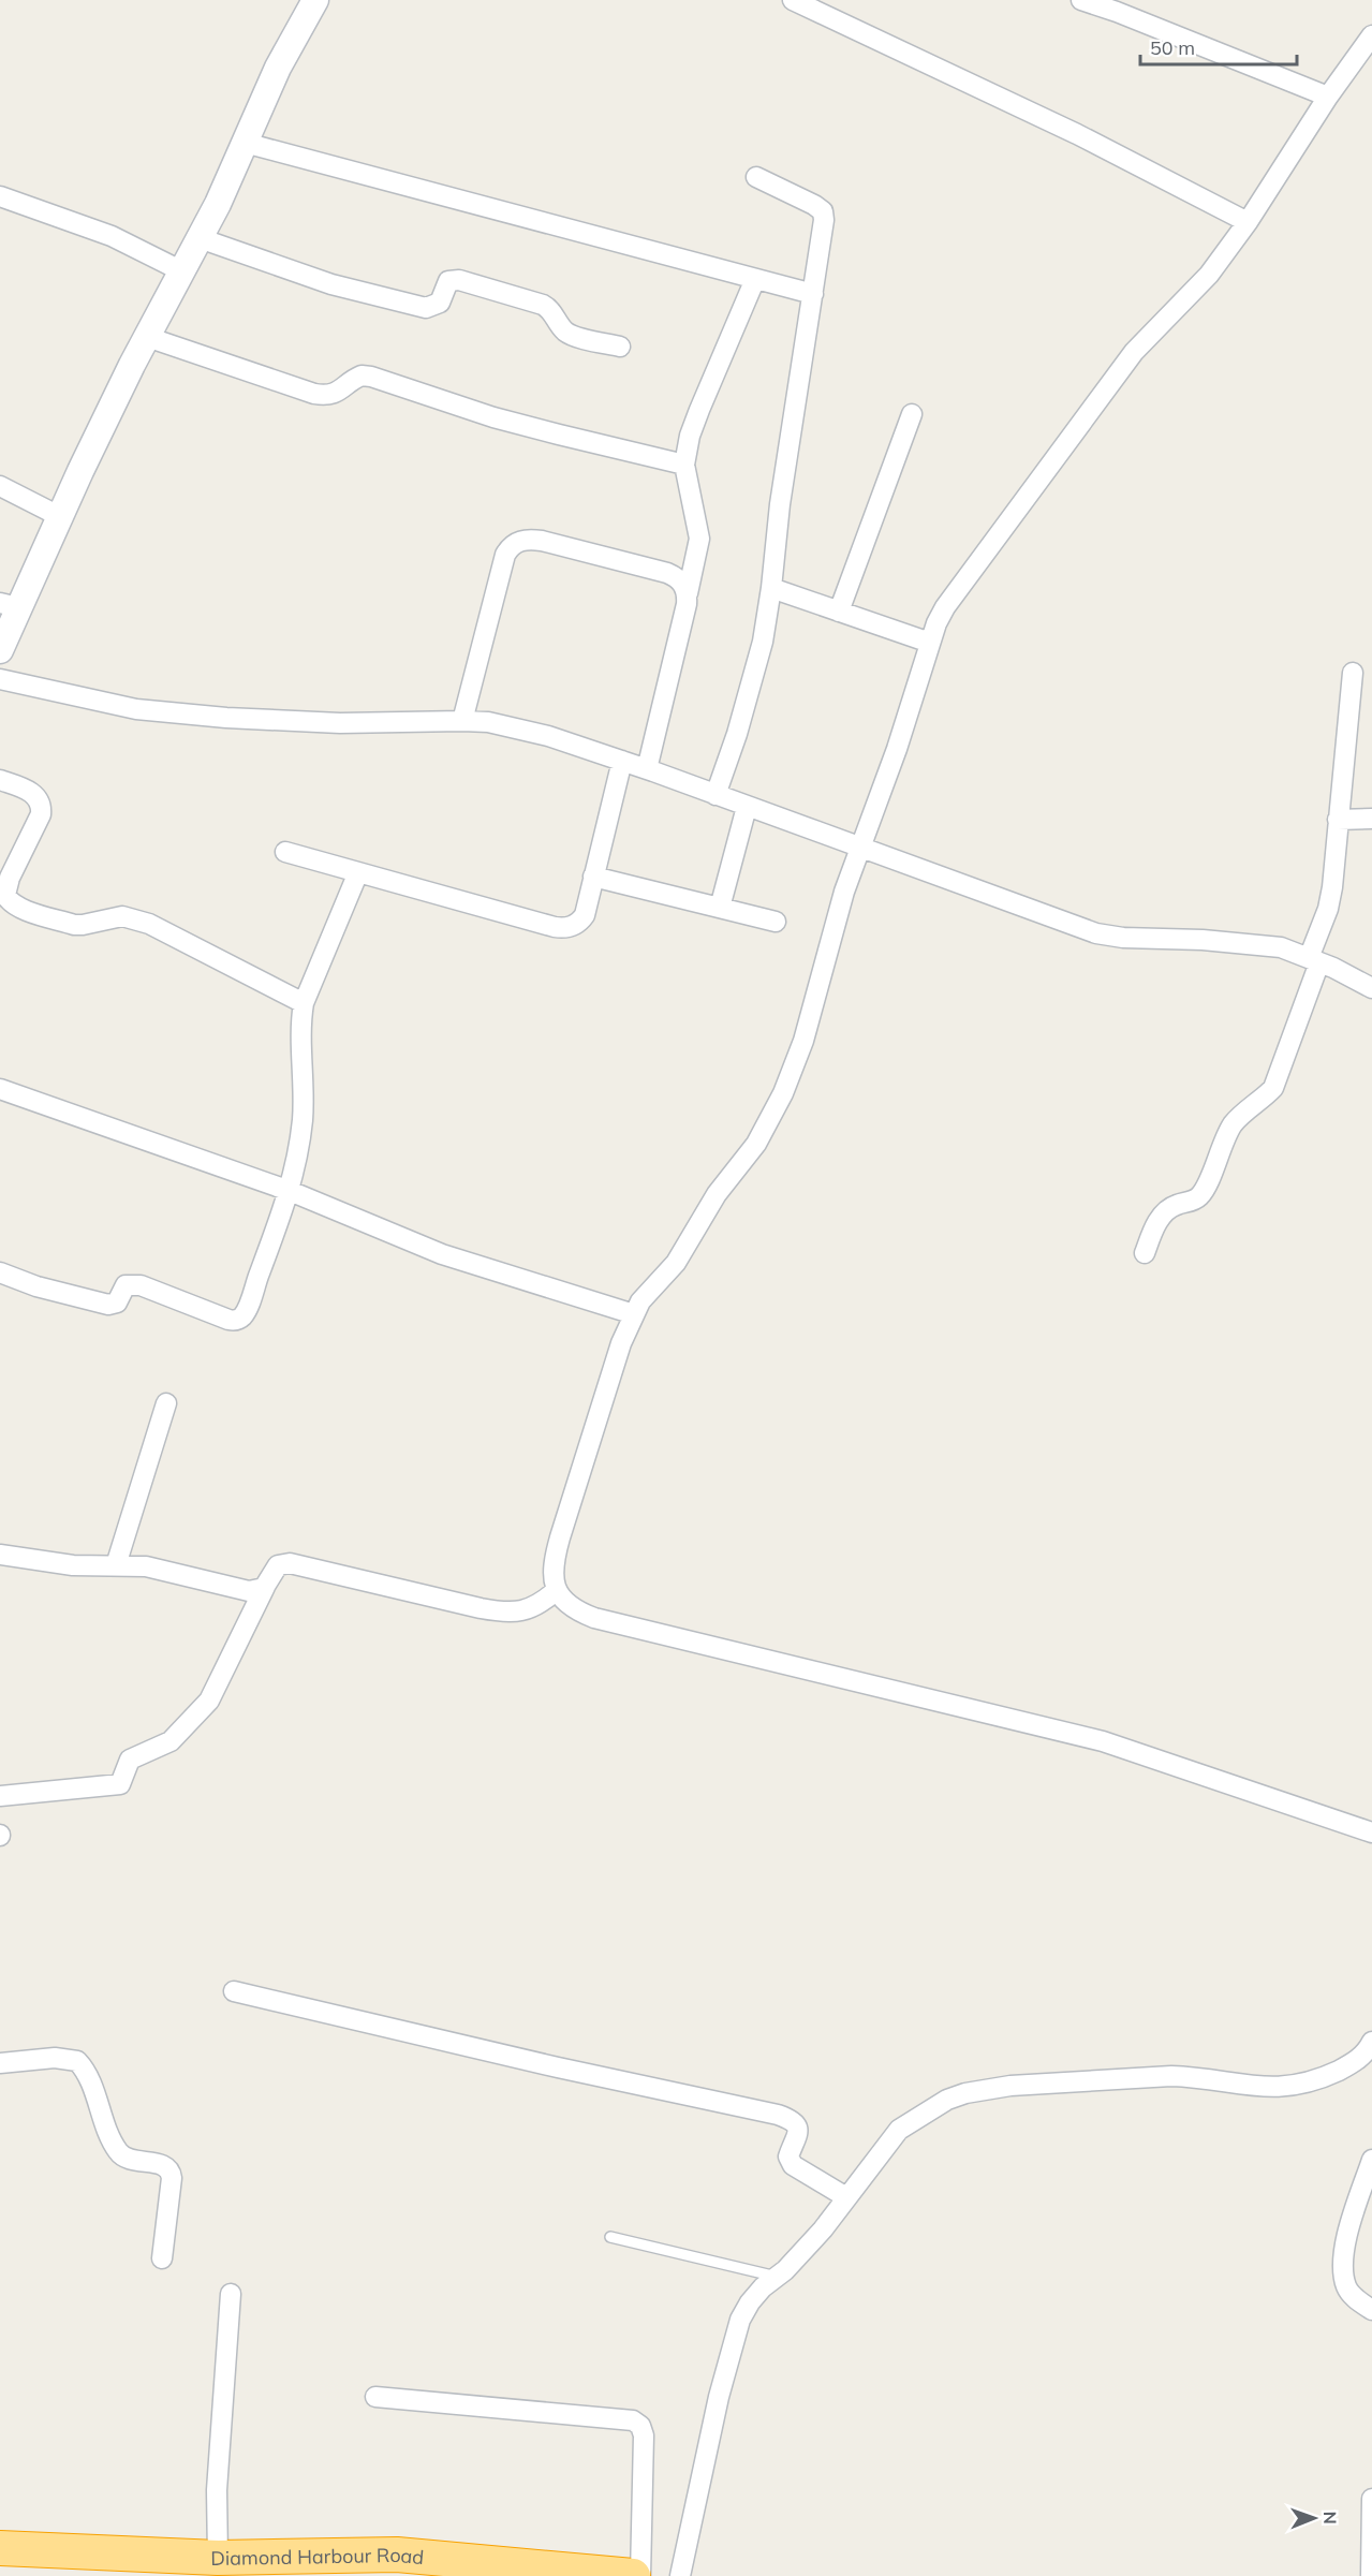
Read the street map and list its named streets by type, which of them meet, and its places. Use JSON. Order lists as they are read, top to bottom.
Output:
{
  "streets": {
    "highway": ["Diamond Harbour Road"]
  },
  "scale_bar": "50 m",
  "north": "right"
}
